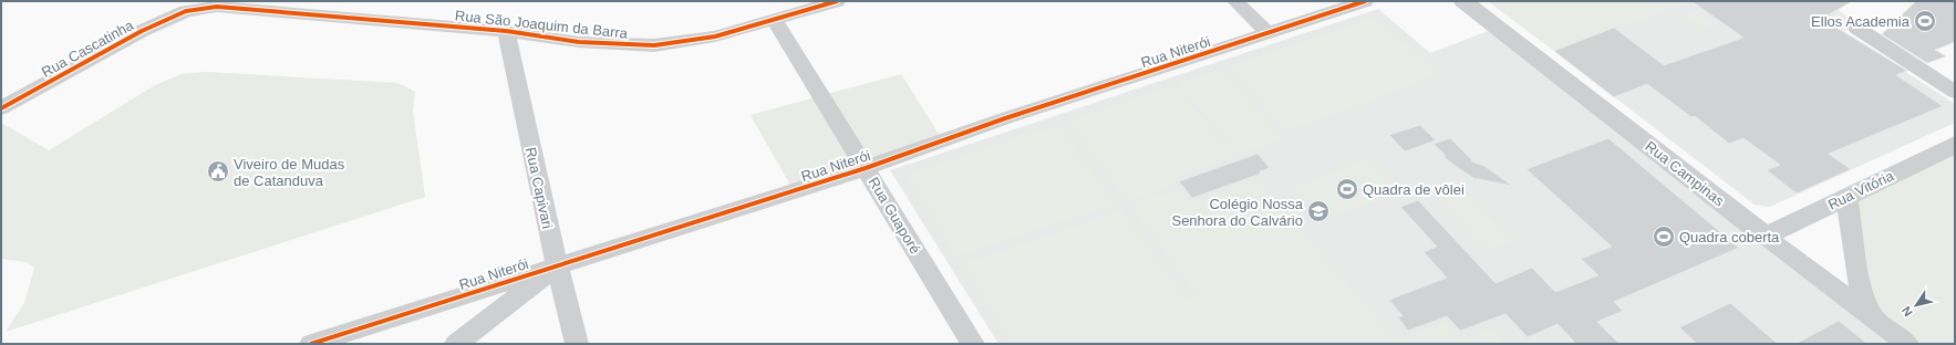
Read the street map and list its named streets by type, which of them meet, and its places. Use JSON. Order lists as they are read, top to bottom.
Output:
{
  "streets": {
    "street": [
      "Rua São Joaquim da Barra",
      "Rua Cascatinha",
      "Rua Niterói",
      "Rua Campinas",
      "Rua Capivari",
      "Rua Vitória",
      "Rua Guaporé"
    ]
  },
  "crossings": [
    ["Rua São Joaquim da Barra", "Rua Cascatinha"],
    ["Rua São Joaquim da Barra", "Rua Capivari"],
    ["Rua São Joaquim da Barra", "Rua Guaporé"],
    ["Rua Niterói", "Rua Capivari"],
    ["Rua Niterói", "Rua Guaporé"],
    ["Rua Campinas", "Rua Vitória"]
  ],
  "places": {
    "sports": ["Ellos Academia", "Quadra de vôlei", "Quadra coberta"],
    "public building": ["Viveiro de Mudas de Catanduva"],
    "school or university": ["Colégio Nossa Senhora do Calvário"]
  },
  "north": "bottom left"
}
